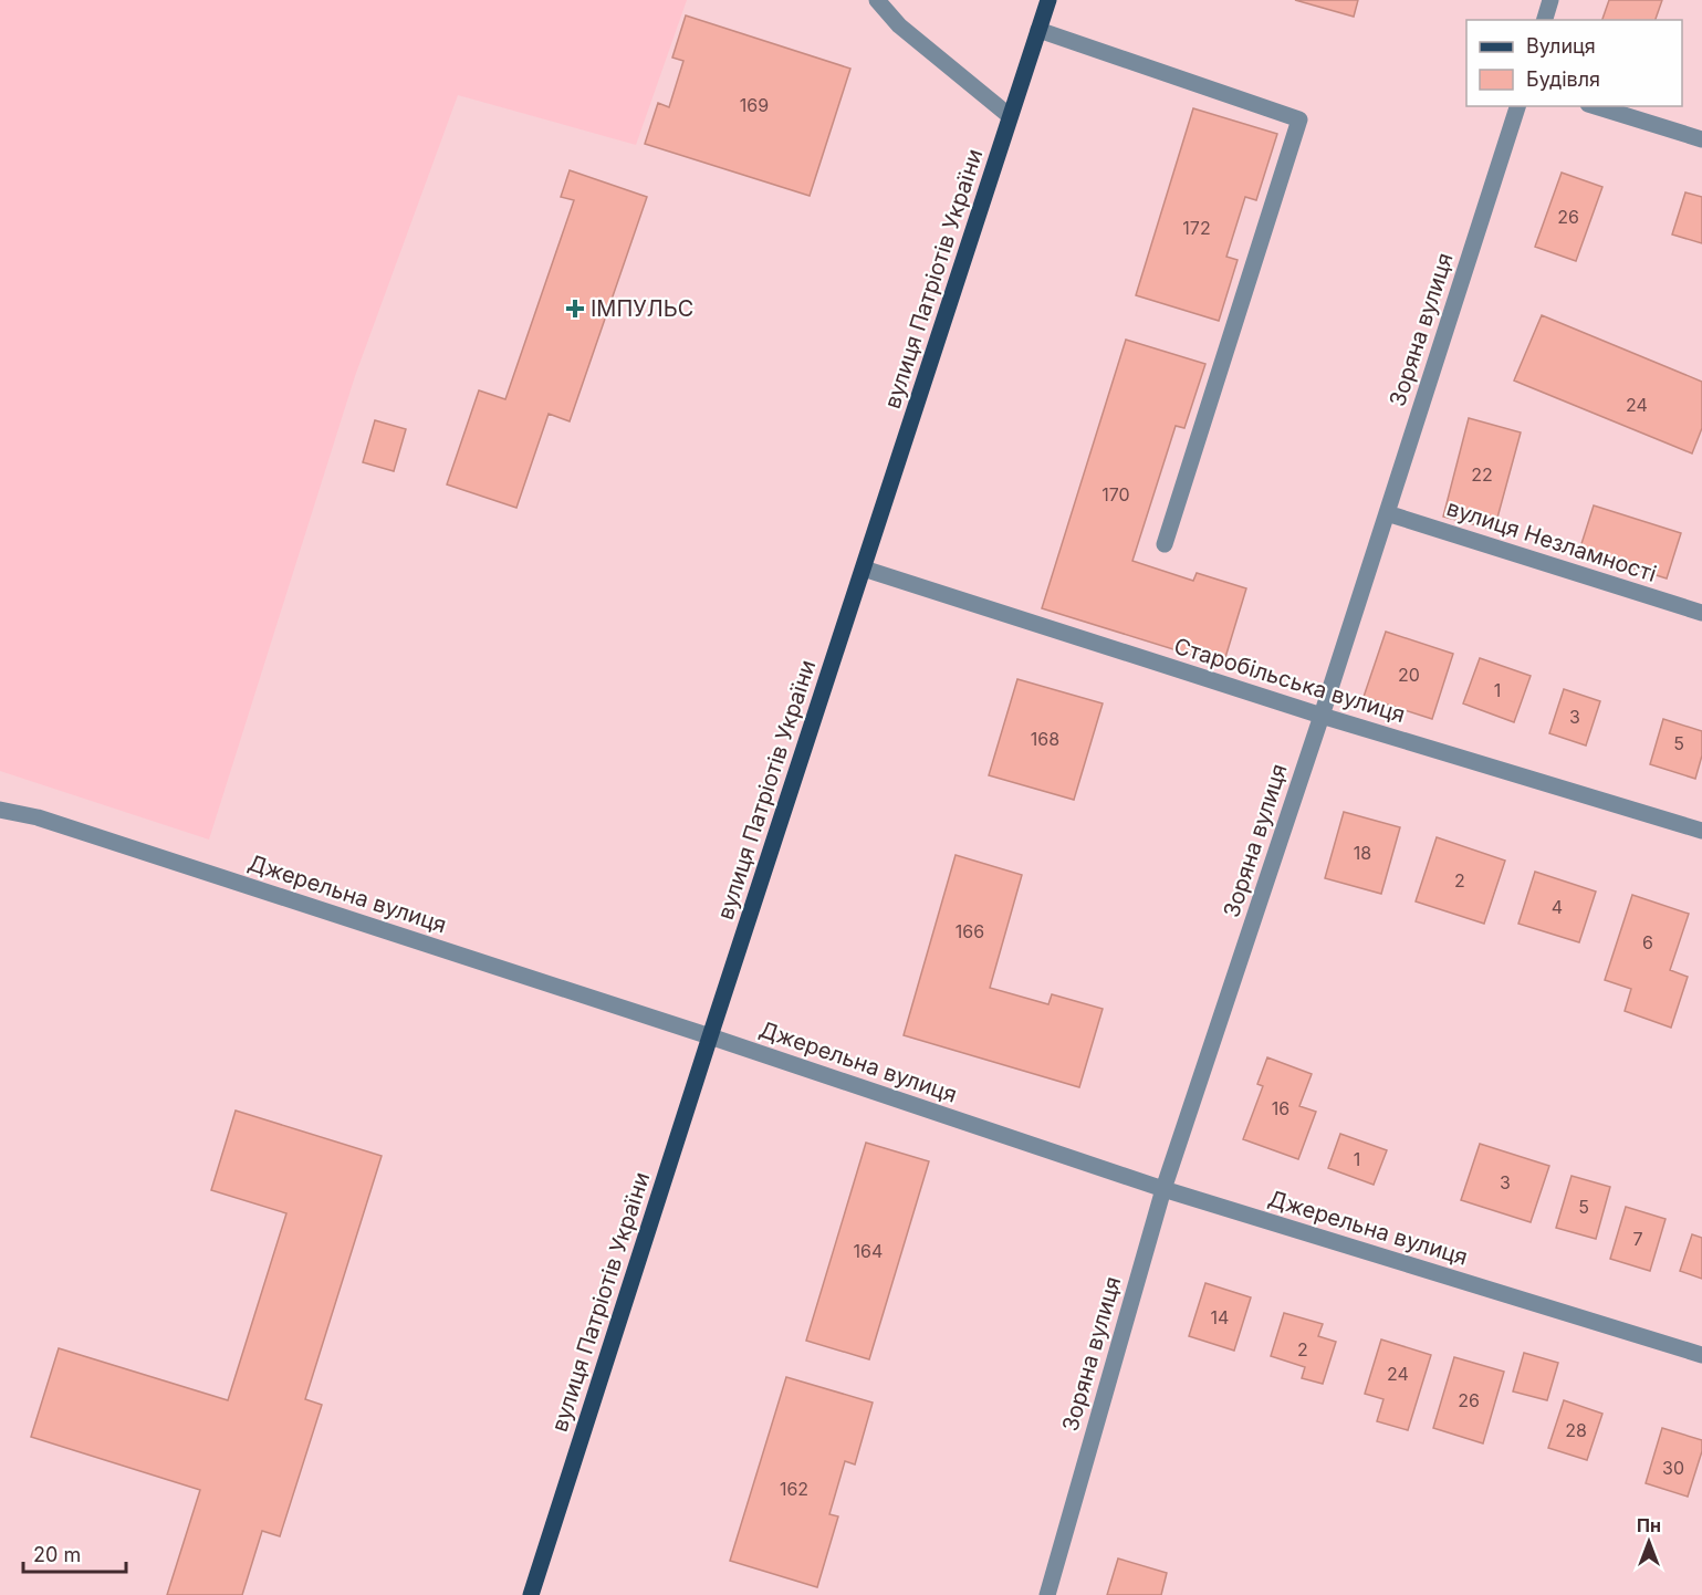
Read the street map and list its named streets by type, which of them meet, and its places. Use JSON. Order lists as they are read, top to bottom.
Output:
{
  "streets": {
    "main road": ["вулиця Патріотів України"],
    "street": [
      "Зоряна вулиця",
      "вулиця Незламності",
      "Старобільська вулиця",
      "Джерельна вулиця"
    ]
  },
  "crossings": [
    ["вулиця Патріотів України", "Старобільська вулиця"],
    ["вулиця Патріотів України", "Джерельна вулиця"],
    ["Зоряна вулиця", "вулиця Незламності"],
    ["Зоряна вулиця", "Старобільська вулиця"],
    ["Зоряна вулиця", "Джерельна вулиця"]
  ],
  "places": {
    "health": ["ІМПУЛЬС"]
  },
  "house_numbers": [
    "169",
    "26",
    "172",
    "24",
    "22",
    "170",
    "20",
    "1",
    "3",
    "168",
    "5",
    "18",
    "2",
    "4",
    "166",
    "6",
    "16",
    "1",
    "3",
    "5",
    "7",
    "164",
    "14",
    "2",
    "24",
    "26",
    "28",
    "30",
    "162"
  ],
  "legend": ["Вулиця", "Будівля"],
  "scale_bar": "20 m",
  "north": "top"
}
